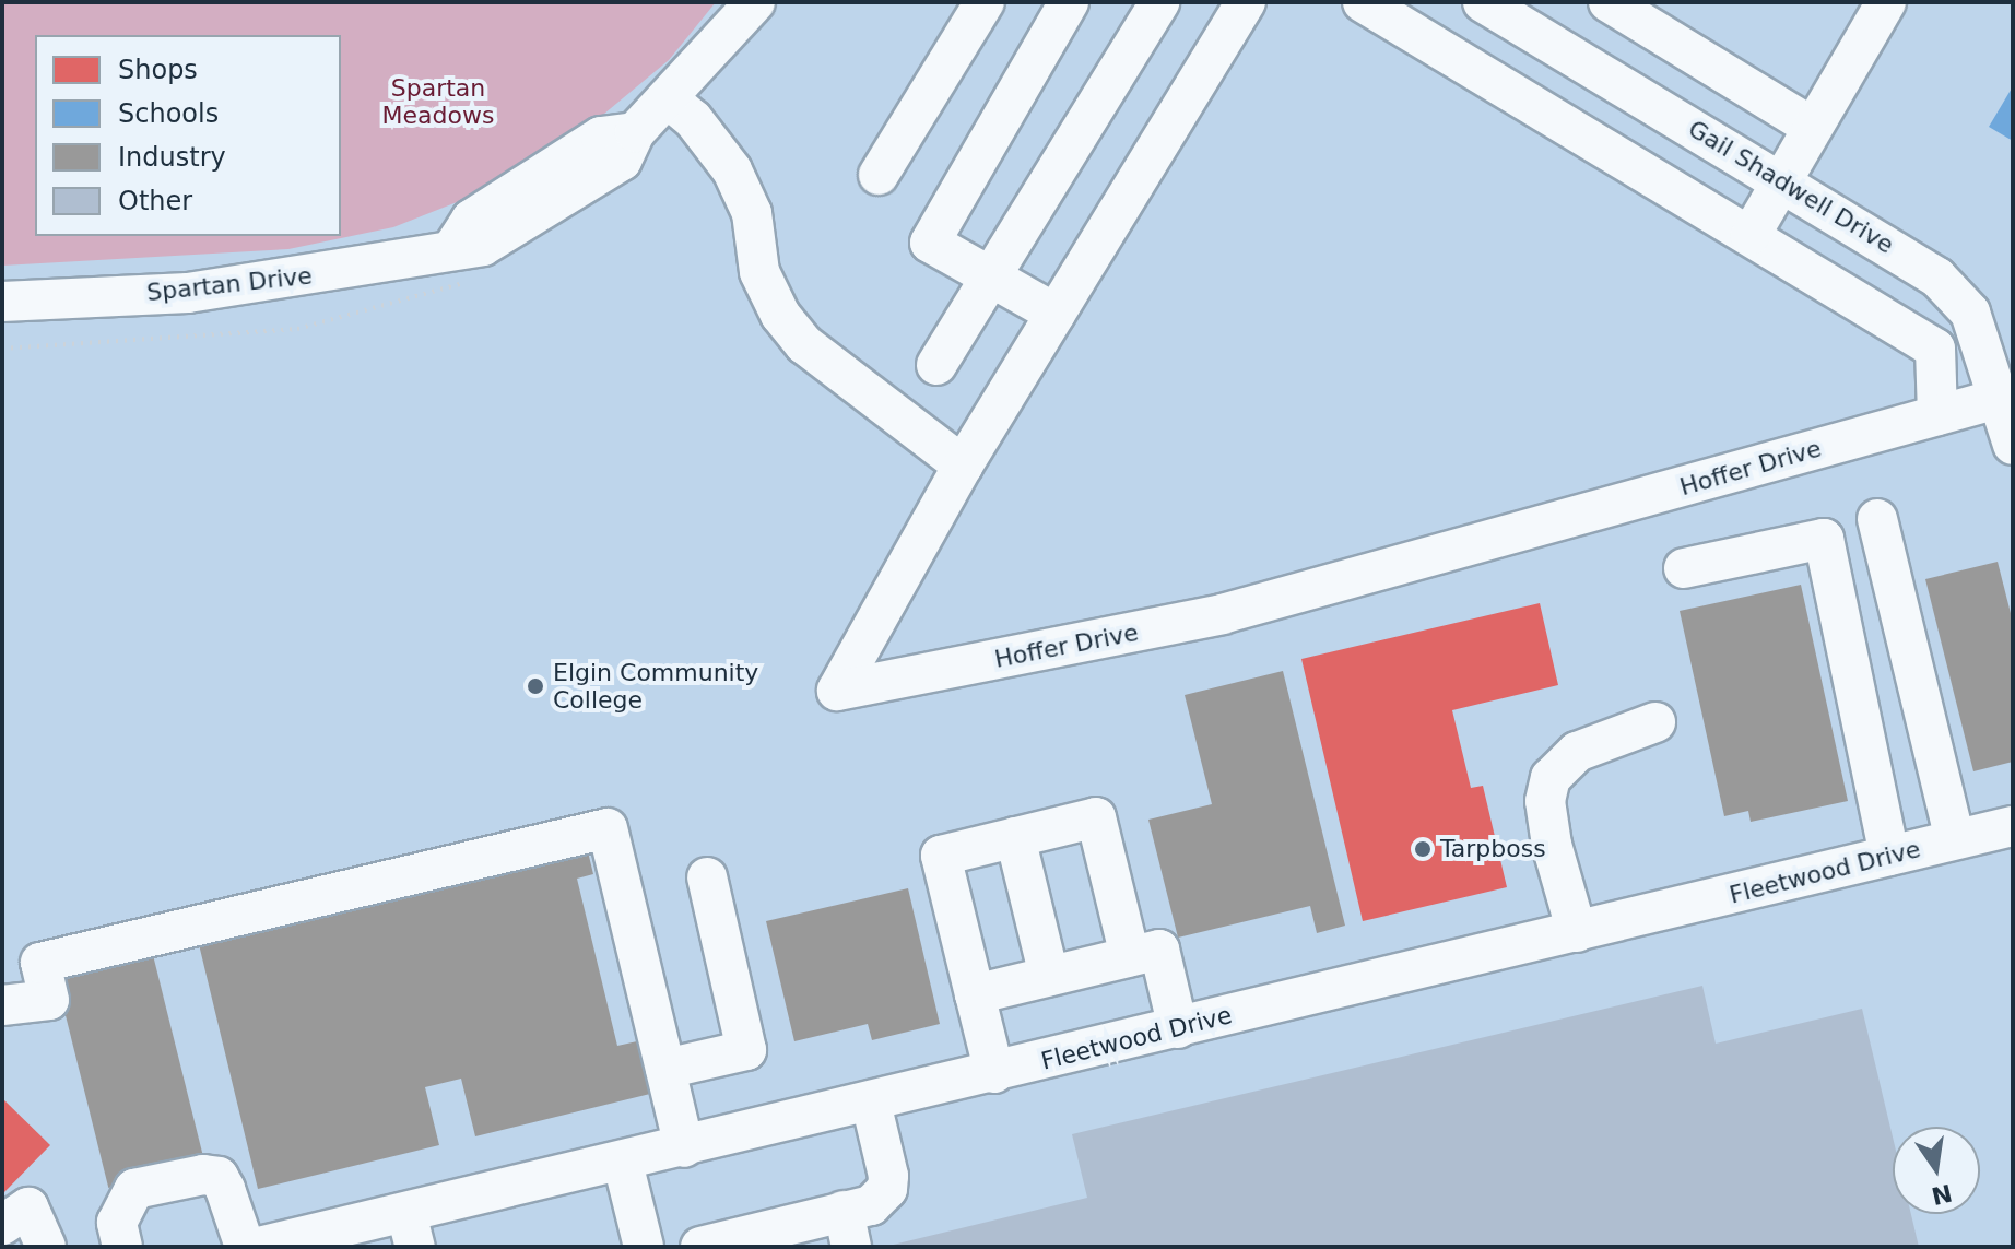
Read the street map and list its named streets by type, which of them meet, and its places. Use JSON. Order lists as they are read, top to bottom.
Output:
{
  "streets": {
    "street": [
      "Gail Shadwell Drive",
      "Spartan Drive",
      "Hoffer Drive",
      "Fleetwood Drive"
    ]
  },
  "crossings": [
    ["Gail Shadwell Drive", "Hoffer Drive"]
  ],
  "parks": ["Spartan Meadows"],
  "places": ["Elgin Community College", "Tarpboss"],
  "legend": [
    "Shops",
    "Schools",
    "Industry",
    "Other"
  ],
  "north": "bottom"
}
